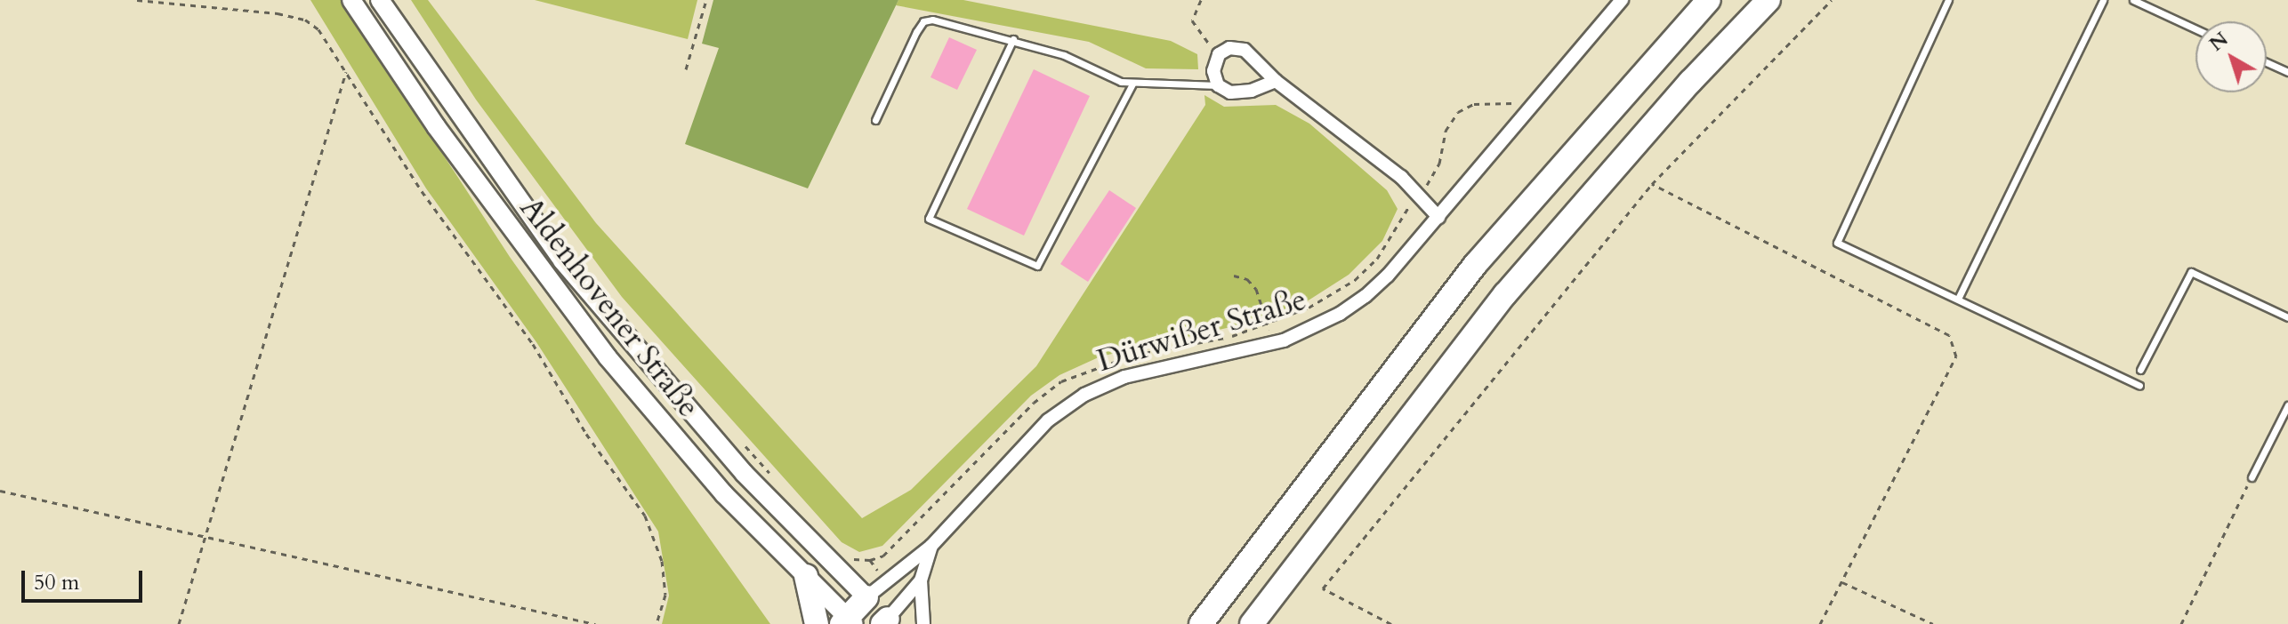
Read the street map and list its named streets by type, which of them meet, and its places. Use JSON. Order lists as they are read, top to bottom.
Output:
{
  "streets": {
    "main road": ["Aldenhovener Straße"],
    "street": ["Dürwißer Straße"]
  },
  "crossings": [
    ["Aldenhovener Straße", "Dürwißer Straße"]
  ],
  "scale_bar": "50 m",
  "north": "top left"
}
